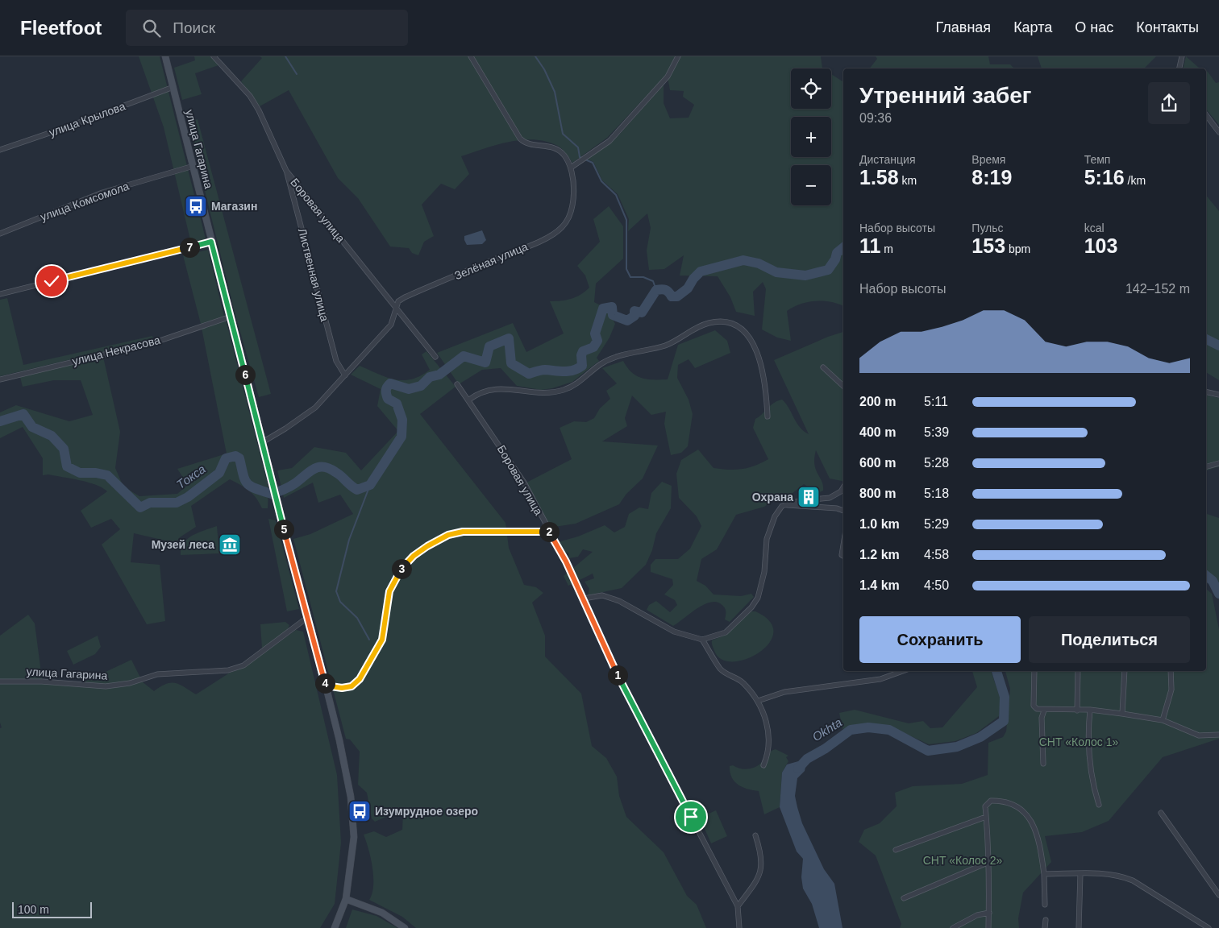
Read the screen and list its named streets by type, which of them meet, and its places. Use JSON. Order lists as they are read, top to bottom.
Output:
{
  "streets": {
    "main road": ["улица Гагарина"],
    "street": [
      "улица Крылова",
      "улица Комсомола",
      "Боровая улица",
      "Зелёная улица",
      "Лиственная улица",
      "улица Некрасова"
    ]
  },
  "crossings": [
    ["улица Крылова", "улица Гагарина"],
    ["улица Гагарина", "улица Комсомола"],
    ["улица Гагарина", "Зелёная улица"],
    ["улица Гагарина", "улица Некрасова"],
    ["Боровая улица", "Зелёная улица"],
    ["Боровая улица", "Лиственная улица"],
    ["Зелёная улица", "Лиственная улица"]
  ],
  "water": ["Токса", "Okhta"],
  "parks": ["СНТ «Колос 1»", "СНТ «Колос 2»"],
  "places": {
    "bus stop": ["Магазин", "Изумрудное озеро"],
    "building": ["Охрана"],
    "museum": ["Музей леса"]
  },
  "scale_bar": "100 m",
  "page": {
    "header": "Fleetfoot",
    "search": "Поиск",
    "nav": [
      "Главная",
      "Карта",
      "О нас",
      "Контакты"
    ],
    "map_buttons": ["+", "−"],
    "heading": ["Утренний забег", "09:36"],
    "stats": [
      ["Дистанция", "1.58 km"],
      ["Время", "8:19"],
      ["Темп", "5:16 /km"],
      ["Набор высоты", "11 m"],
      ["Пульс", "153 bpm"],
      ["kcal", "103"]
    ],
    "pins": [
      "7",
      "6",
      "5",
      "2",
      "3",
      "1",
      "4"
    ],
    "chart": ["Набор высоты", "142–152 m"],
    "list": [
      {
        "name": "200 m",
        "note": "5:11"
      },
      {
        "name": "400 m",
        "note": "5:39"
      },
      {
        "name": "600 m",
        "note": "5:28"
      },
      {
        "name": "800 m",
        "note": "5:18"
      },
      {
        "name": "1.0 km",
        "note": "5:29"
      },
      {
        "name": "1.2 km",
        "note": "4:58"
      },
      {
        "name": "1.4 km",
        "note": "4:50"
      }
    ],
    "buttons": ["Сохранить", "Поделиться"],
    "scale": "100 m"
  }
}
